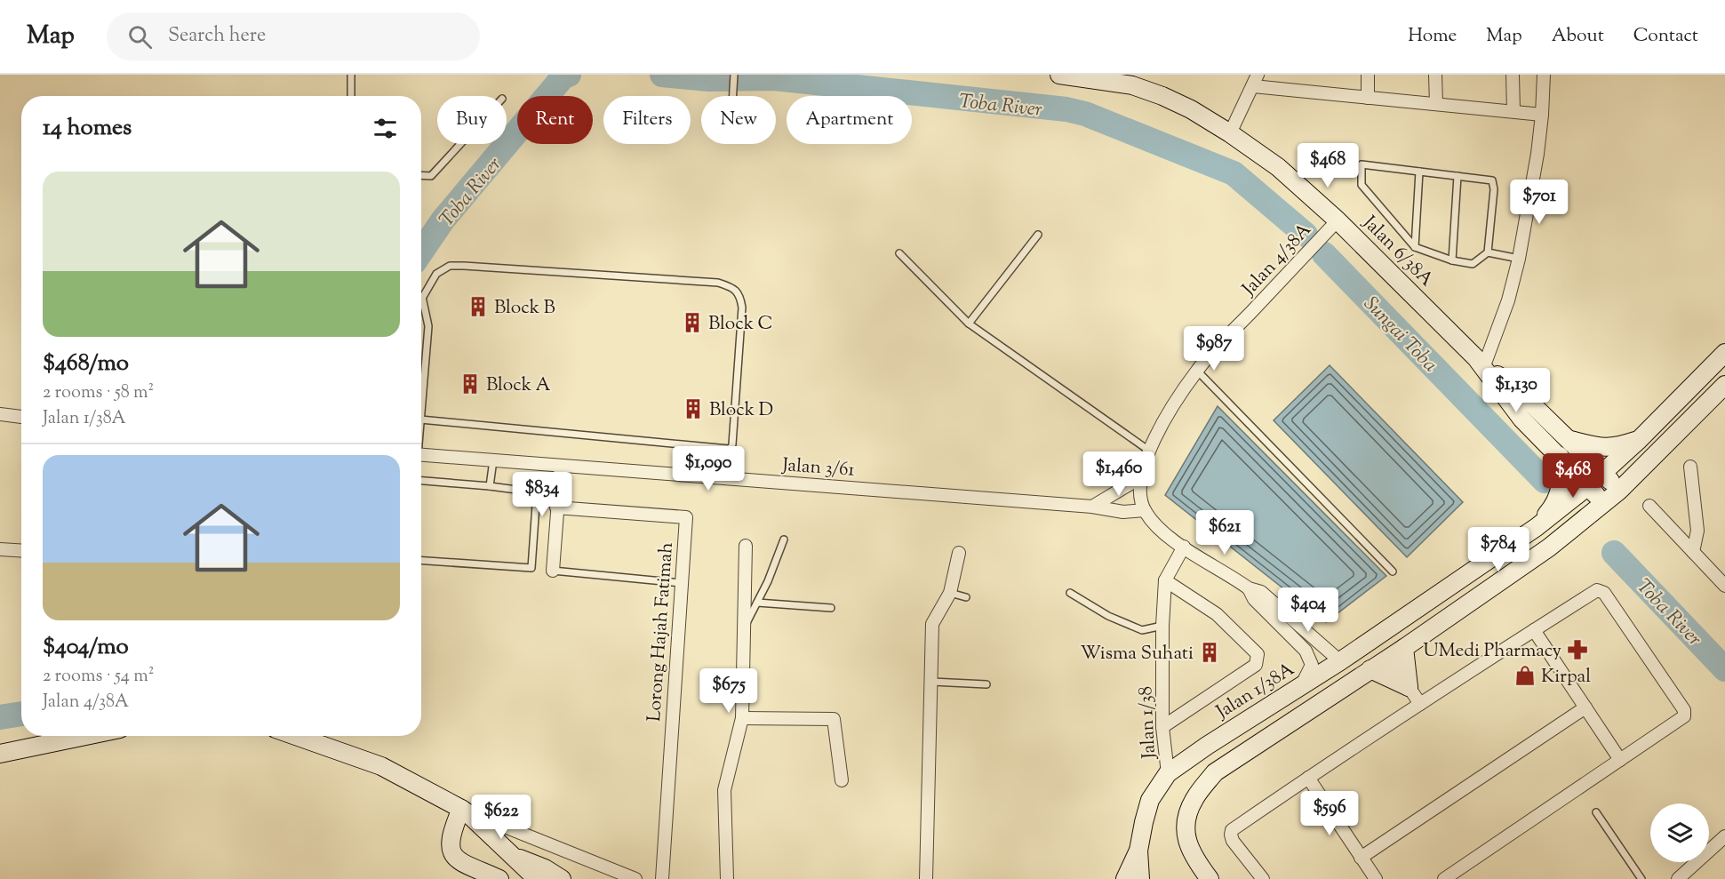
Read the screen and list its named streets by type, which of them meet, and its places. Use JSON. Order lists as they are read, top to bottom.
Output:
{
  "streets": {
    "main road": ["Jalan 6/38A", "Jalan 1/38A"],
    "street": [
      "Jalan 4/38A",
      "Jalan 3/61",
      "Lorong Hajah Fatimah",
      "Jalan 1/38"
    ]
  },
  "crossings": [
    ["Jalan 6/38A", "Jalan 4/38A"],
    ["Jalan 6/38A", "Jalan 1/38A"],
    ["Jalan 4/38A", "Jalan 3/61"],
    ["Jalan 4/38A", "Jalan 1/38A"],
    ["Jalan 4/38A", "Jalan 1/38"],
    ["Jalan 1/38A", "Jalan 1/38"]
  ],
  "water": ["Toba River", "Sungai Toba"],
  "places": {
    "building": [
      "Block B",
      "Block C",
      "Block A",
      "Block D",
      "Wisma Suhati"
    ],
    "pharmacy": ["UMedi Pharmacy"],
    "shop": ["Kirpal"]
  },
  "page": {
    "header": "Map",
    "search": "Search here",
    "nav": [
      "Home",
      "Map",
      "About",
      "Contact"
    ],
    "chip": [
      "Buy",
      "Rent",
      "Filters",
      "New",
      "Apartment"
    ],
    "heading": "14 homes",
    "price": [
      "$468",
      "$701",
      "$987",
      "$1,130",
      "$1,090",
      "$1,460",
      "$468",
      "$834",
      "$621",
      "$784",
      "$404",
      "$675",
      "$596",
      "$622"
    ],
    "list": [
      {
        "name": "$468/mo",
        "note": "2 rooms · 58 m² · Jalan 1/38A"
      },
      {
        "name": "$404/mo",
        "note": "2 rooms · 54 m² · Jalan 4/38A"
      }
    ]
  }
}
